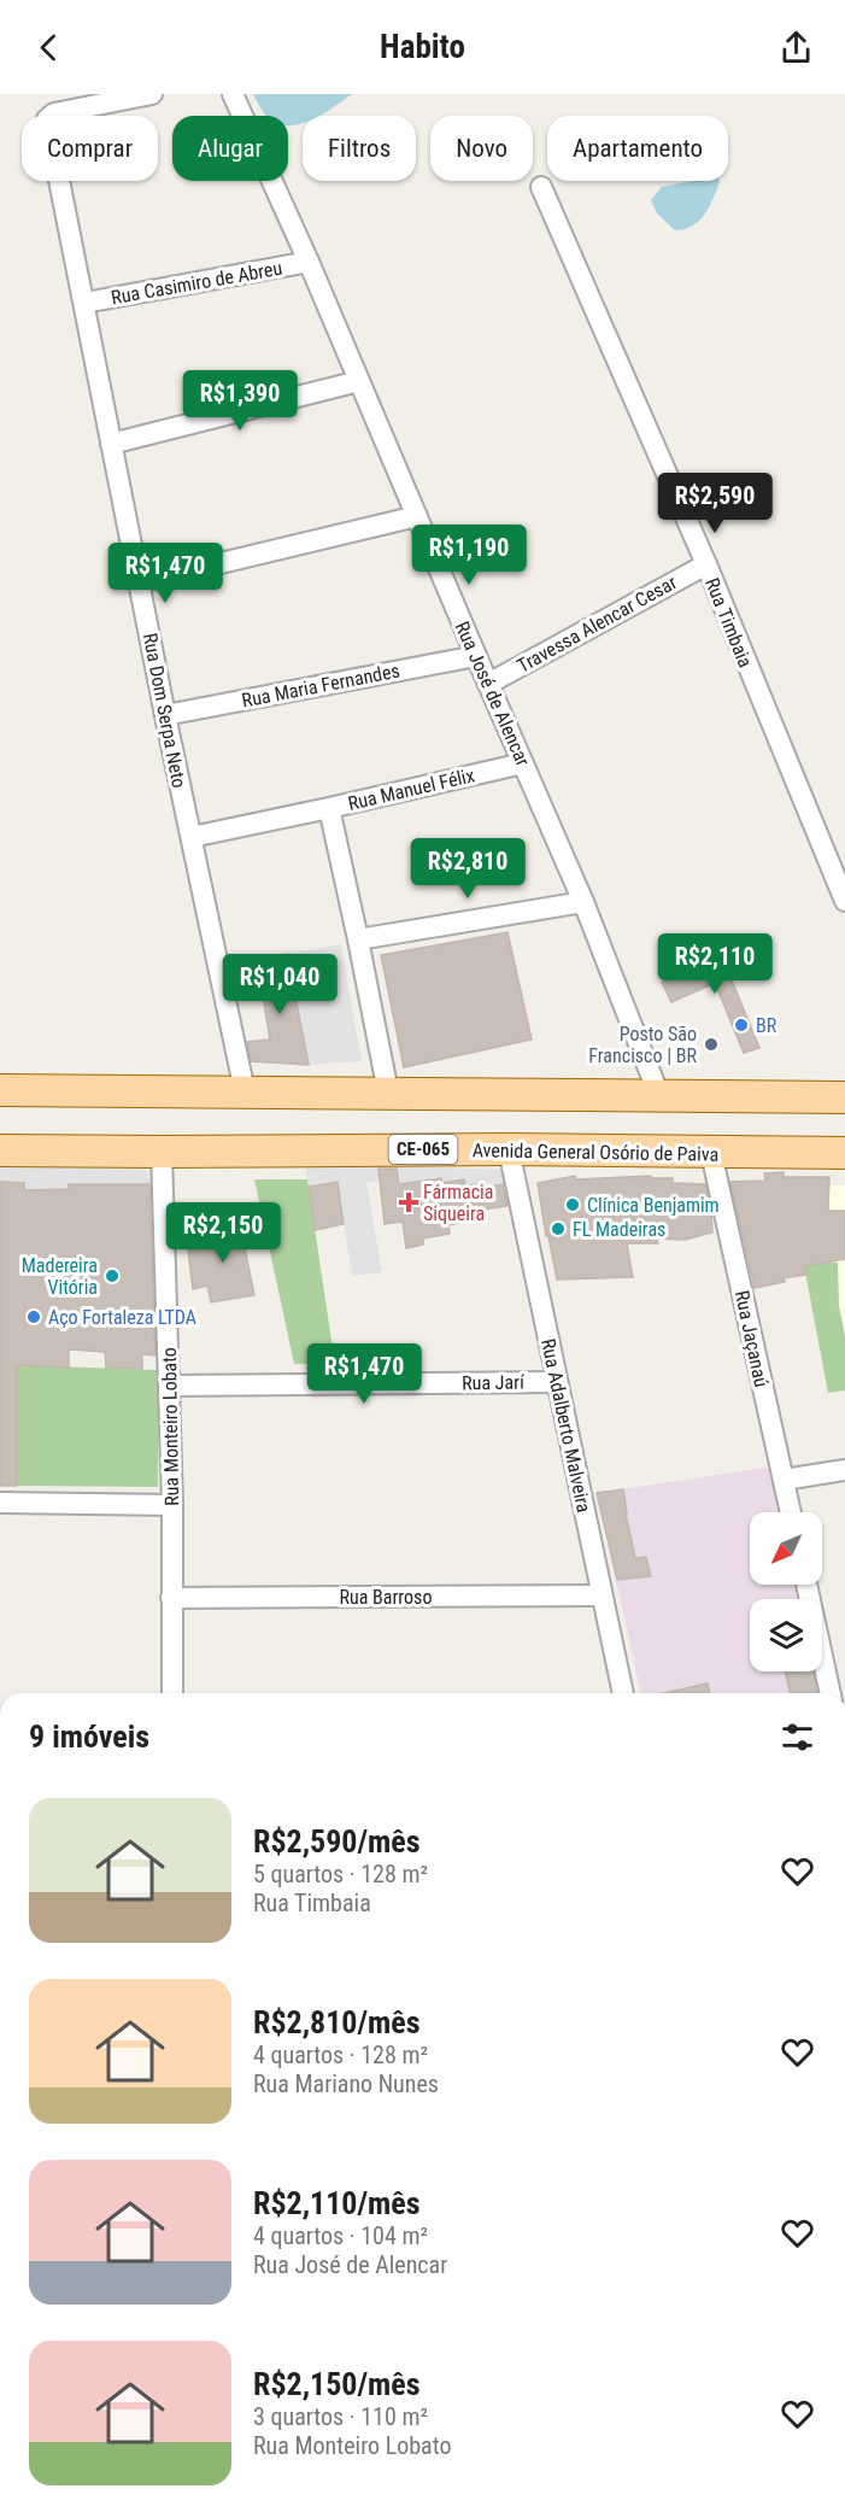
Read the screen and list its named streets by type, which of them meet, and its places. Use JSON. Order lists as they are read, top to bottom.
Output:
{
  "streets": {
    "main road": ["CE-065", "Avenida General Osório de Paiva"],
    "street": [
      "Rua Casimiro de Abreu",
      "Rua Timbaia",
      "Travessa Alencar Cesar",
      "Rua Maria Fernandes",
      "Rua José de Alencar",
      "Rua Dom Serpa Neto",
      "Rua Manuel Félix",
      "Rua Jaçanaú",
      "Rua Jarí",
      "Rua Adalberto Malveira",
      "Rua Monteiro Lobato",
      "Rua Barroso"
    ]
  },
  "crossings": [
    ["Rua Casimiro de Abreu", "Rua José de Alencar"],
    ["Rua Casimiro de Abreu", "Rua Dom Serpa Neto"],
    ["Rua Timbaia", "Travessa Alencar Cesar"],
    ["Travessa Alencar Cesar", "Rua José de Alencar"],
    ["Rua Maria Fernandes", "Rua José de Alencar"],
    ["Rua Maria Fernandes", "Rua Dom Serpa Neto"],
    ["Rua José de Alencar", "Rua Manuel Félix"],
    ["Avenida General Osório de Paiva", "Rua Jaçanaú"],
    ["Avenida General Osório de Paiva", "Rua Adalberto Malveira"],
    ["Avenida General Osório de Paiva", "Rua Monteiro Lobato"],
    ["Rua Jarí", "Rua Adalberto Malveira"],
    ["Rua Jarí", "Rua Monteiro Lobato"],
    ["Rua Adalberto Malveira", "Rua Barroso"],
    ["Rua Monteiro Lobato", "Rua Barroso"]
  ],
  "places": {
    "other": [
      "BR",
      "Posto São Francisco | BR",
      "Clínica Benjamim",
      "FL Madeiras",
      "Madereira Vitória",
      "Aço Fortaleza LTDA"
    ],
    "health": ["Fármacia Siqueira"]
  },
  "north": "bottom left",
  "page": {
    "header": "Habito",
    "chip": [
      "Comprar",
      "Alugar",
      "Filtros",
      "Novo",
      "Apartamento"
    ],
    "price": [
      "R$1,390",
      "R$2,590",
      "R$1,190",
      "R$1,470",
      "R$2,810",
      "R$2,110",
      "R$1,040",
      "R$2,150",
      "R$1,470"
    ],
    "heading": "9 imóveis",
    "list": [
      {
        "name": "R$2,590/mês",
        "note": "5 quartos · 128 m² · Rua Timbaia"
      },
      {
        "name": "R$2,810/mês",
        "note": "4 quartos · 128 m² · Rua Mariano Nunes"
      },
      {
        "name": "R$2,110/mês",
        "note": "4 quartos · 104 m² · Rua José de Alencar"
      },
      {
        "name": "R$2,150/mês",
        "note": "3 quartos · 110 m² · Rua Monteiro Lobato"
      }
    ]
  }
}
